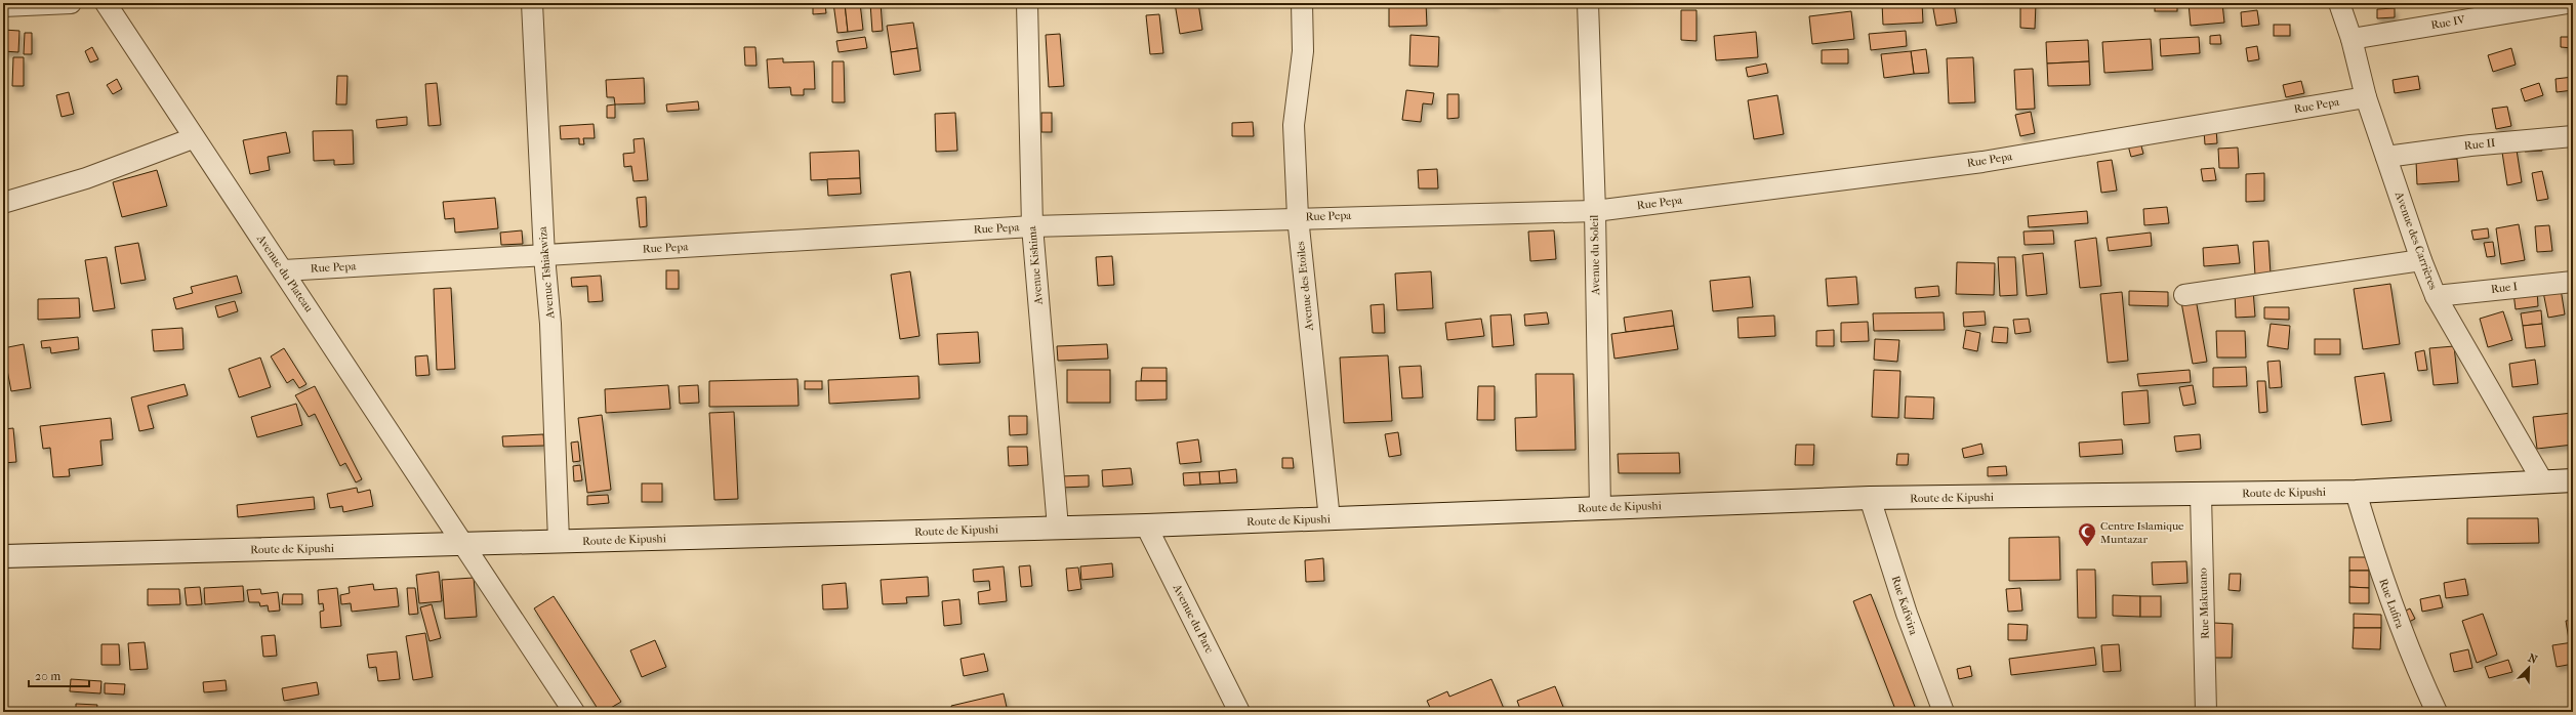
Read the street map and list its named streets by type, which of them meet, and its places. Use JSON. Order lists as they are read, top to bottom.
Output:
{
  "streets": {
    "main road": ["Route de Kipushi"],
    "street": [
      "Rue IV",
      "Rue Pepa",
      "Rue II",
      "Avenue des Carrières",
      "Avenue du Soleil",
      "Avenue Kishima",
      "Avenue Tshiakwiza",
      "Avenue du Plateau",
      "Avenue des Etoiles",
      "Rue I",
      "Rue Makutano",
      "Rue Lufira",
      "Rue Kafwira",
      "Avenue du Parc"
    ]
  },
  "crossings": [
    ["Rue IV", "Avenue des Carrières"],
    ["Rue Pepa", "Avenue des Carrières"],
    ["Rue Pepa", "Avenue du Soleil"],
    ["Rue Pepa", "Avenue Kishima"],
    ["Rue Pepa", "Avenue Tshiakwiza"],
    ["Rue Pepa", "Avenue du Plateau"],
    ["Rue Pepa", "Avenue des Etoiles"],
    ["Rue II", "Avenue des Carrières"],
    ["Avenue des Carrières", "Rue I"],
    ["Avenue des Carrières", "Route de Kipushi"],
    ["Avenue du Soleil", "Route de Kipushi"],
    ["Avenue Kishima", "Route de Kipushi"],
    ["Avenue Tshiakwiza", "Route de Kipushi"],
    ["Avenue du Plateau", "Route de Kipushi"],
    ["Avenue des Etoiles", "Route de Kipushi"],
    ["Route de Kipushi", "Rue Makutano"],
    ["Route de Kipushi", "Rue Lufira"],
    ["Route de Kipushi", "Rue Kafwira"],
    ["Route de Kipushi", "Avenue du Parc"]
  ],
  "places": {
    "mosque": ["Centre Islamique Muntazar"]
  },
  "scale_bar": "20 m",
  "north": "top right"
}
